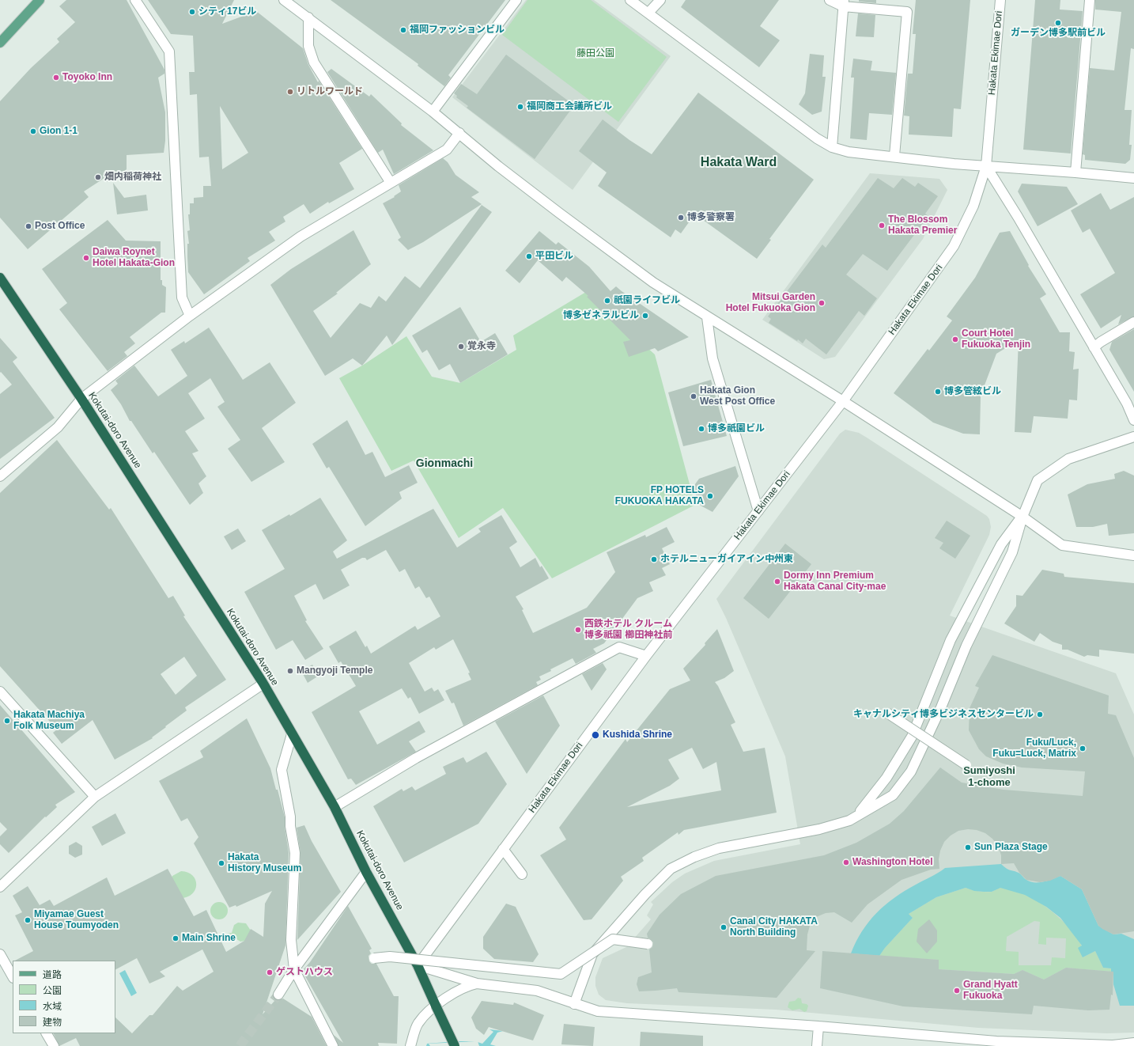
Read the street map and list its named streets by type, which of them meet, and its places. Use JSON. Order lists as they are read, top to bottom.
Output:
{
  "streets": {
    "highway": ["Kokutai-doro Avenue"],
    "street": ["Hakata Ekimae Dori"]
  },
  "crossings": [
    ["Hakata Ekimae Dori", "Kokutai-doro Avenue"]
  ],
  "districts": ["Hakata Ward", "Gionmachi", "Sumiyoshi 1-chome"],
  "parks": ["藤田公園"],
  "places": [
    "シティ17ビル",
    "ガーデン博多駅前ビル",
    "福岡ファッションビル",
    "Toyoko Inn",
    "リトルワールド",
    "福岡商工会議所ビル",
    "Gion 1-1",
    "畑内稲荷神社",
    "博多警察署",
    "The Blossom Hakata Premier",
    "Post Office",
    "平田ビル",
    "Daiwa Roynet Hotel Hakata-Gion",
    "祇園ライフビル",
    "Mitsui Garden Hotel Fukuoka Gion",
    "博多ゼネラルビル",
    "Court Hotel Fukuoka Tenjin",
    "覚永寺",
    "博多管絃ビル",
    "Hakata Gion West Post Office",
    "博多祇園ビル",
    "FP HOTELS FUKUOKA HAKATA",
    "ホテルニューガイアイン中州東",
    "Dormy Inn Premium Hakata Canal City-mae",
    "西鉄ホテル クルーム 博多祇園 櫛田神社前",
    "Mangyoji Temple",
    "キャナルシティ博多ビジネスセンタービル",
    "Hakata Machiya Folk Museum",
    "Kushida Shrine",
    "Fuku/Luck, Fuku=Luck, Matrix",
    "Sun Plaza Stage",
    "Washington Hotel",
    "Hakata History Museum",
    "Miyamae Guest House Toumyoden",
    "Canal City HAKATA North Building",
    "Main Shrine",
    "ゲストハウス",
    "Grand Hyatt Fukuoka"
  ],
  "legend": [
    "道路",
    "公園",
    "水域",
    "建物"
  ]
}
